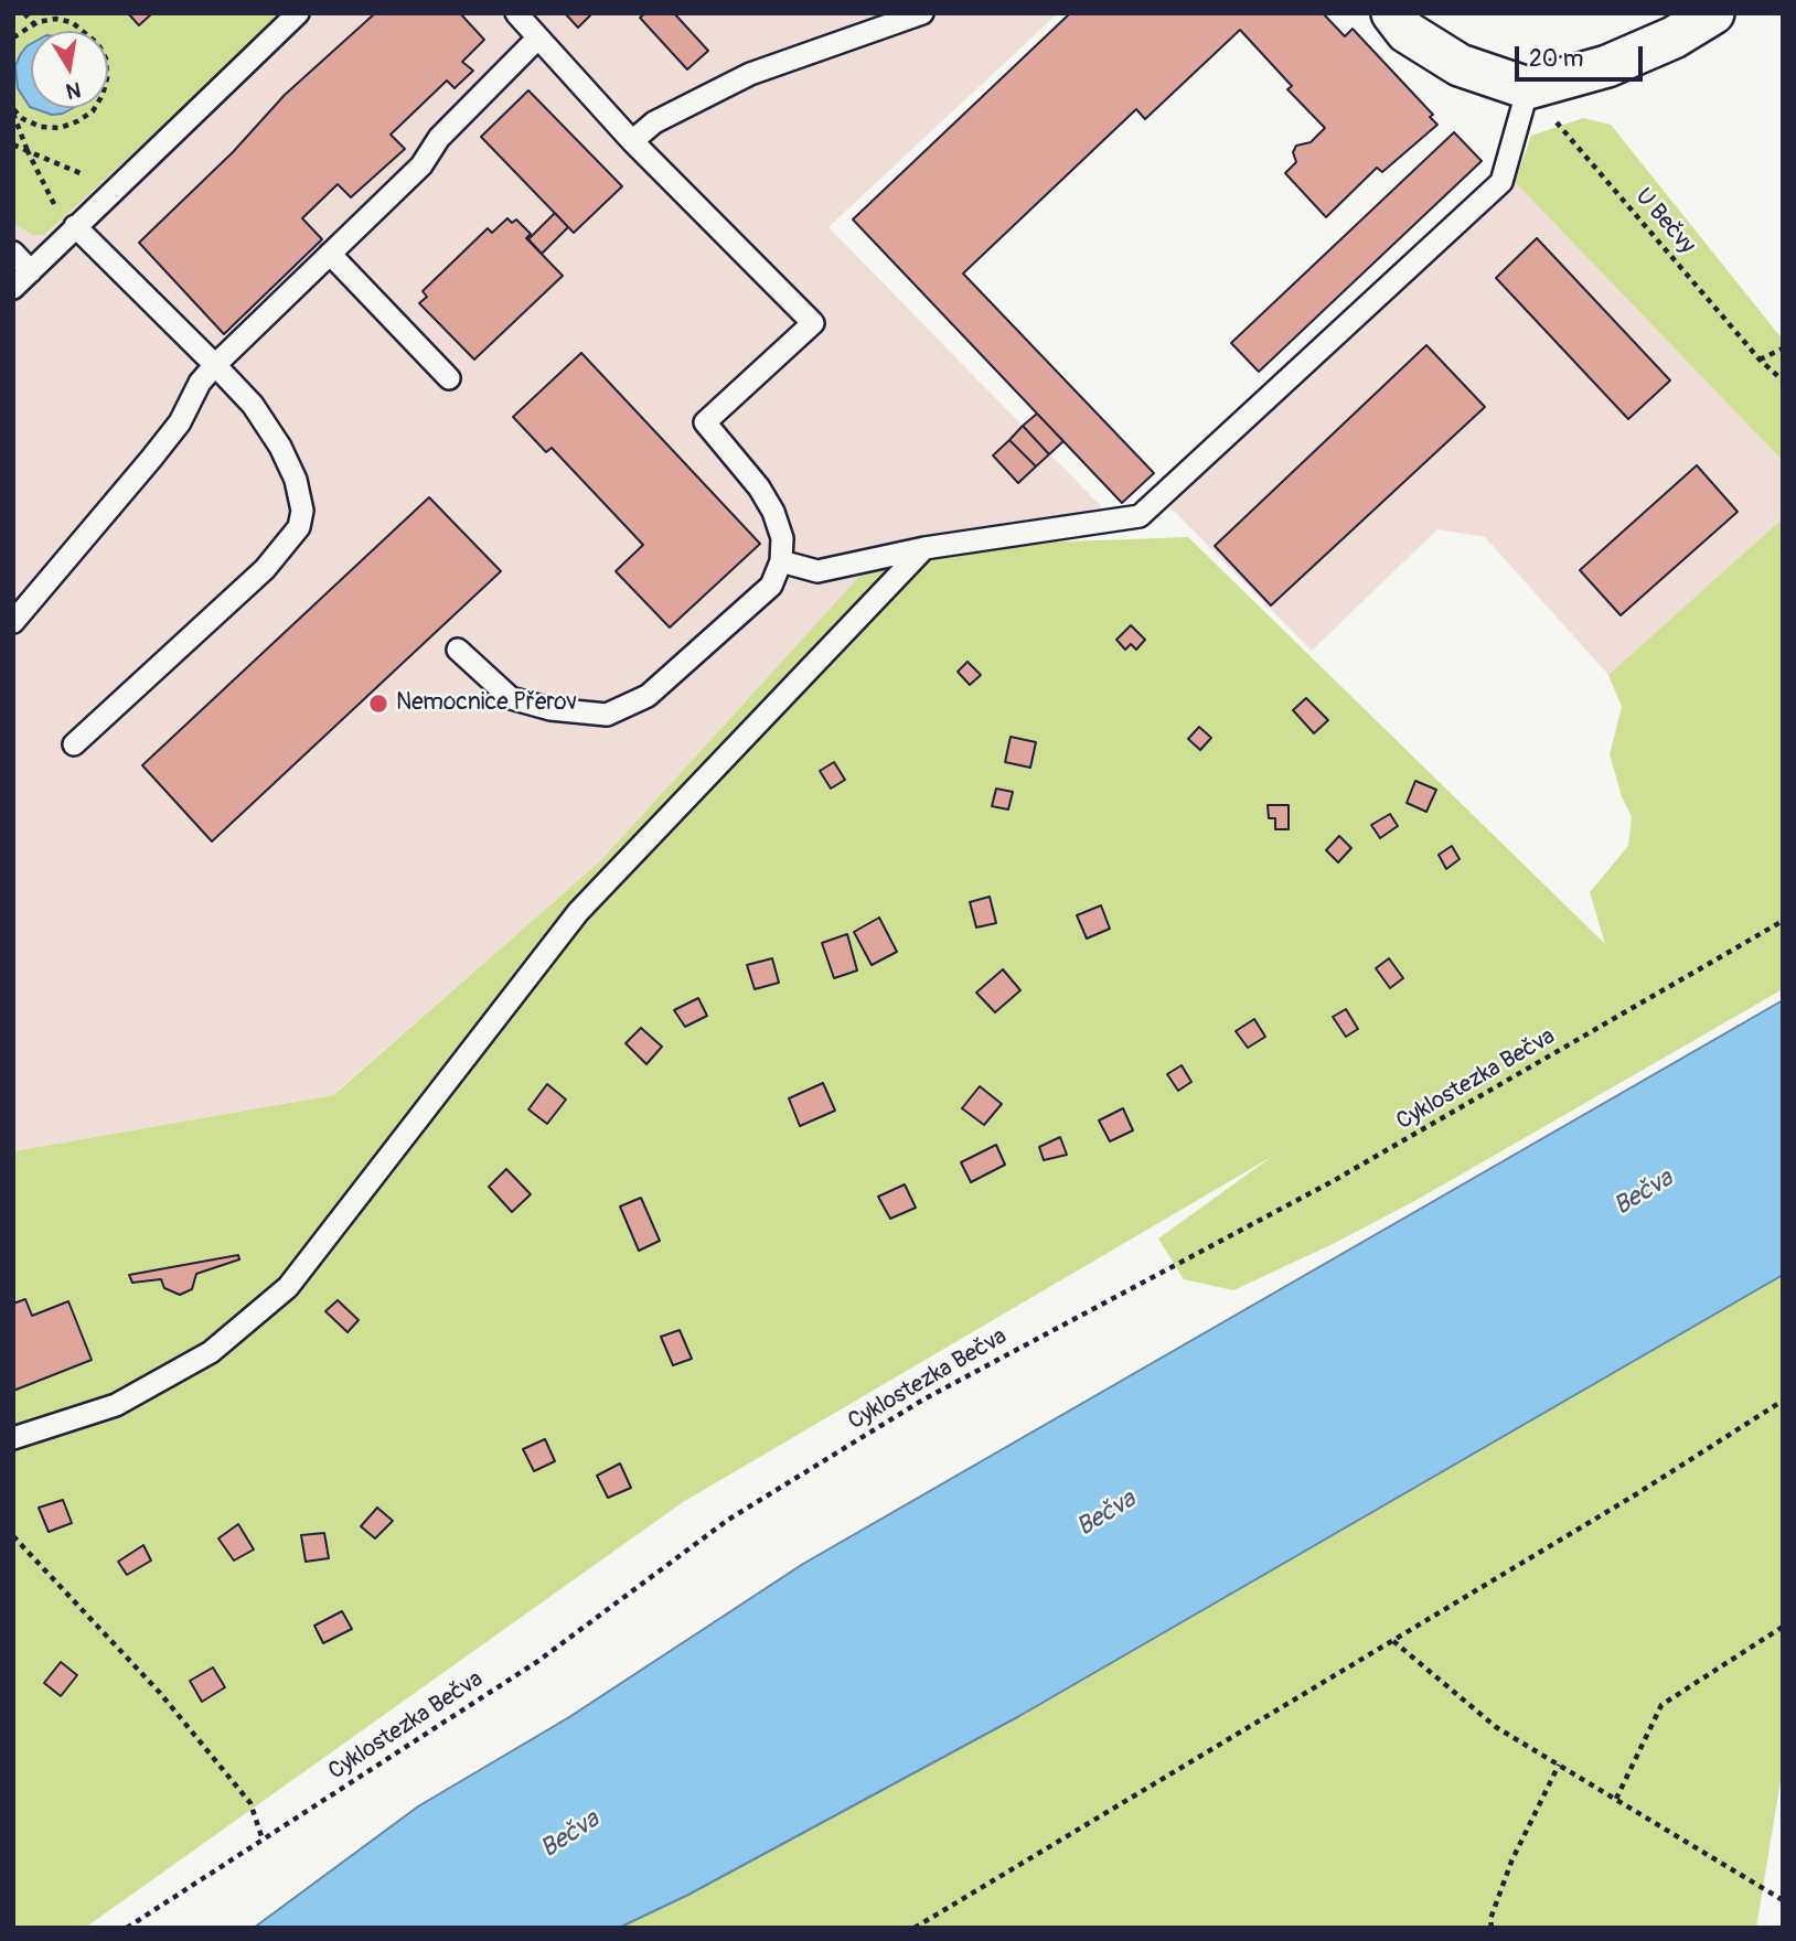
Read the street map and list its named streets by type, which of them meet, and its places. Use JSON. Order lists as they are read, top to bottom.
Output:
{
  "streets": {
    "path": ["U Bečvy", "Cyklostezka Bečva"]
  },
  "water": ["Bečva"],
  "places": ["Nemocnice Přerov"],
  "scale_bar": "20 m",
  "north": "bottom"
}
